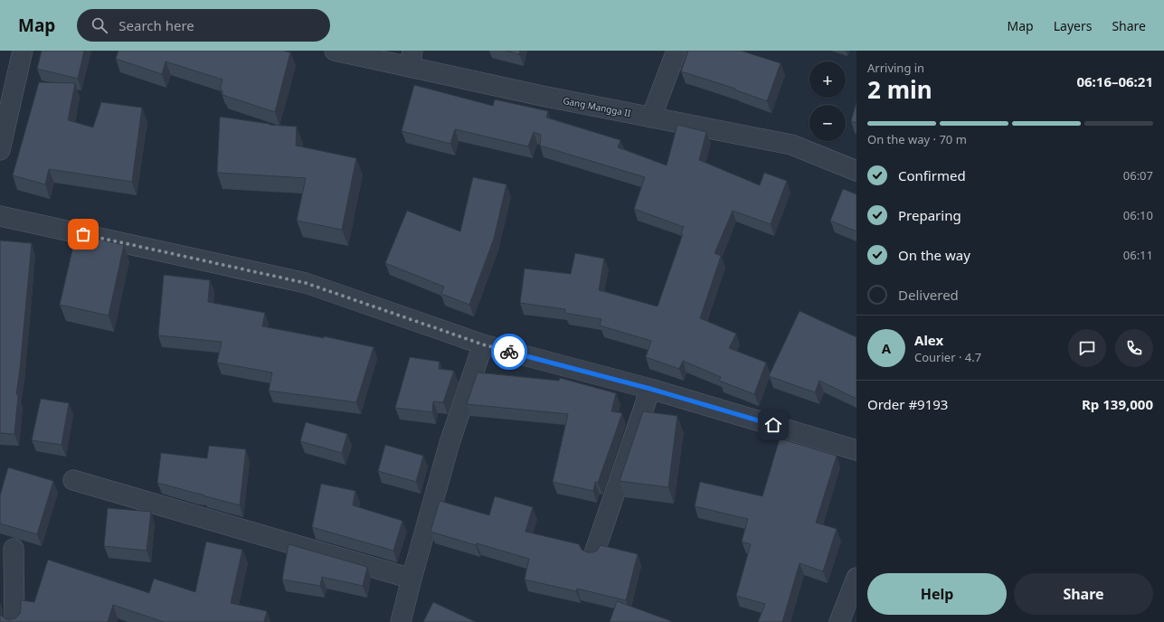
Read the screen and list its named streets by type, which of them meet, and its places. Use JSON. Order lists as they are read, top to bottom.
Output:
{
  "streets": {
    "street": ["Gang Mangga II"]
  },
  "page": {
    "header": "Map",
    "search": "Search here",
    "nav": ["Map", "Layers", "Share"],
    "heading": ["2 min", "Arriving in", "06:16–06:21"],
    "panel": [
      "Alex",
      "Courier · 4.7",
      "Order #9193",
      "Rp 139,000"
    ],
    "map_buttons": ["+", "−"],
    "bar": "On the way · 70 m",
    "list": [
      ["Confirmed", "06:07"],
      ["Preparing", "06:10"],
      ["On the way", "06:11"],
      "Delivered"
    ],
    "round": "A",
    "buttons": ["Help", "Share"]
  }
}
